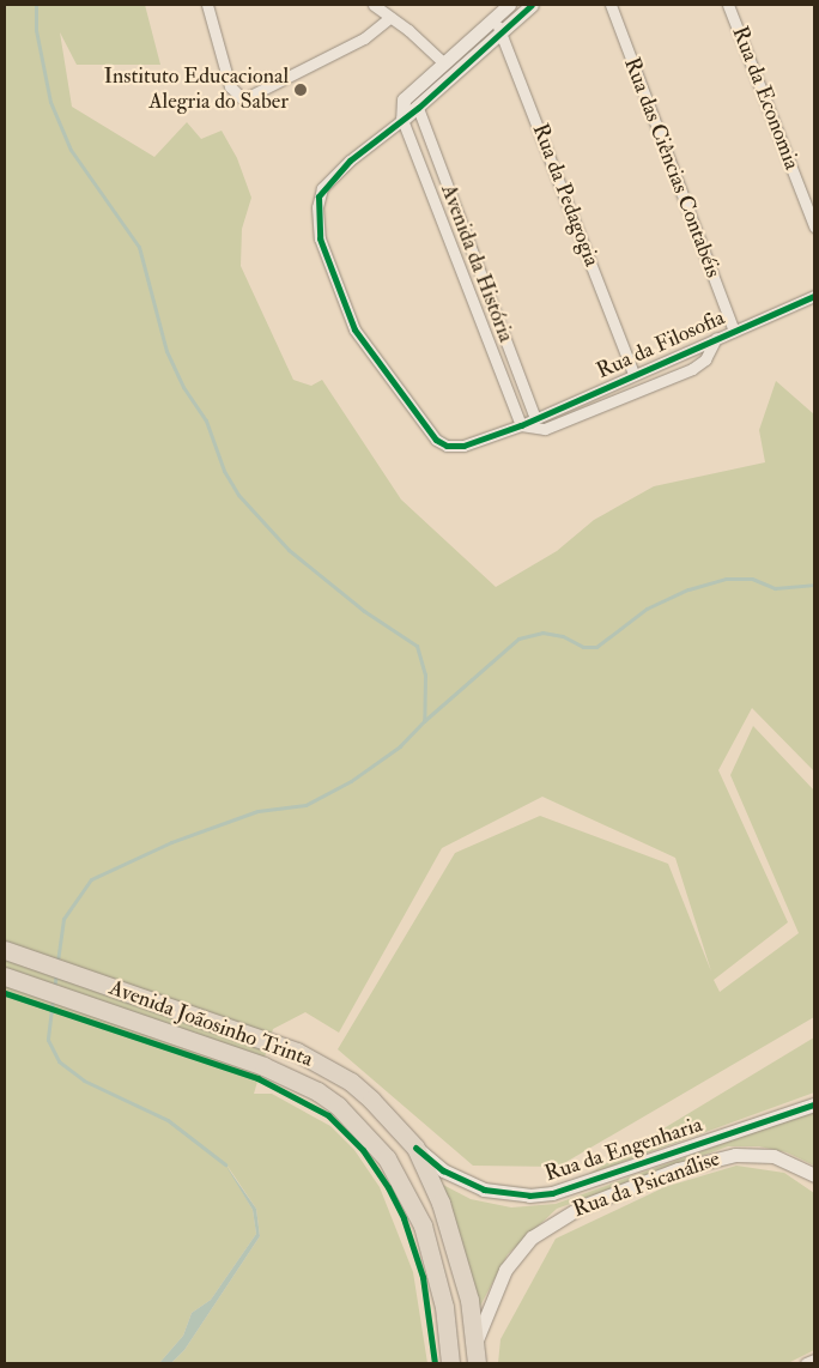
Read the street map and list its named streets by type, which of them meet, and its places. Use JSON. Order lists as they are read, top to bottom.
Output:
{
  "streets": {
    "main road": ["Avenida Joãosinho Trinta"],
    "street": [
      "Rua da Economia",
      "Rua das Ciências Contabéis",
      "Rua da Pedagogia",
      "Avenida da História",
      "Rua da Filosofia",
      "Rua da Engenharia",
      "Rua da Psicanálise"
    ]
  },
  "crossings": [
    ["Rua das Ciências Contabéis", "Rua da Filosofia"],
    ["Rua da Pedagogia", "Rua da Filosofia"],
    ["Avenida da História", "Rua da Filosofia"],
    ["Avenida Joãosinho Trinta", "Rua da Engenharia"],
    ["Avenida Joãosinho Trinta", "Rua da Psicanálise"]
  ],
  "places": ["Instituto Educacional Alegria do Saber"]
}
